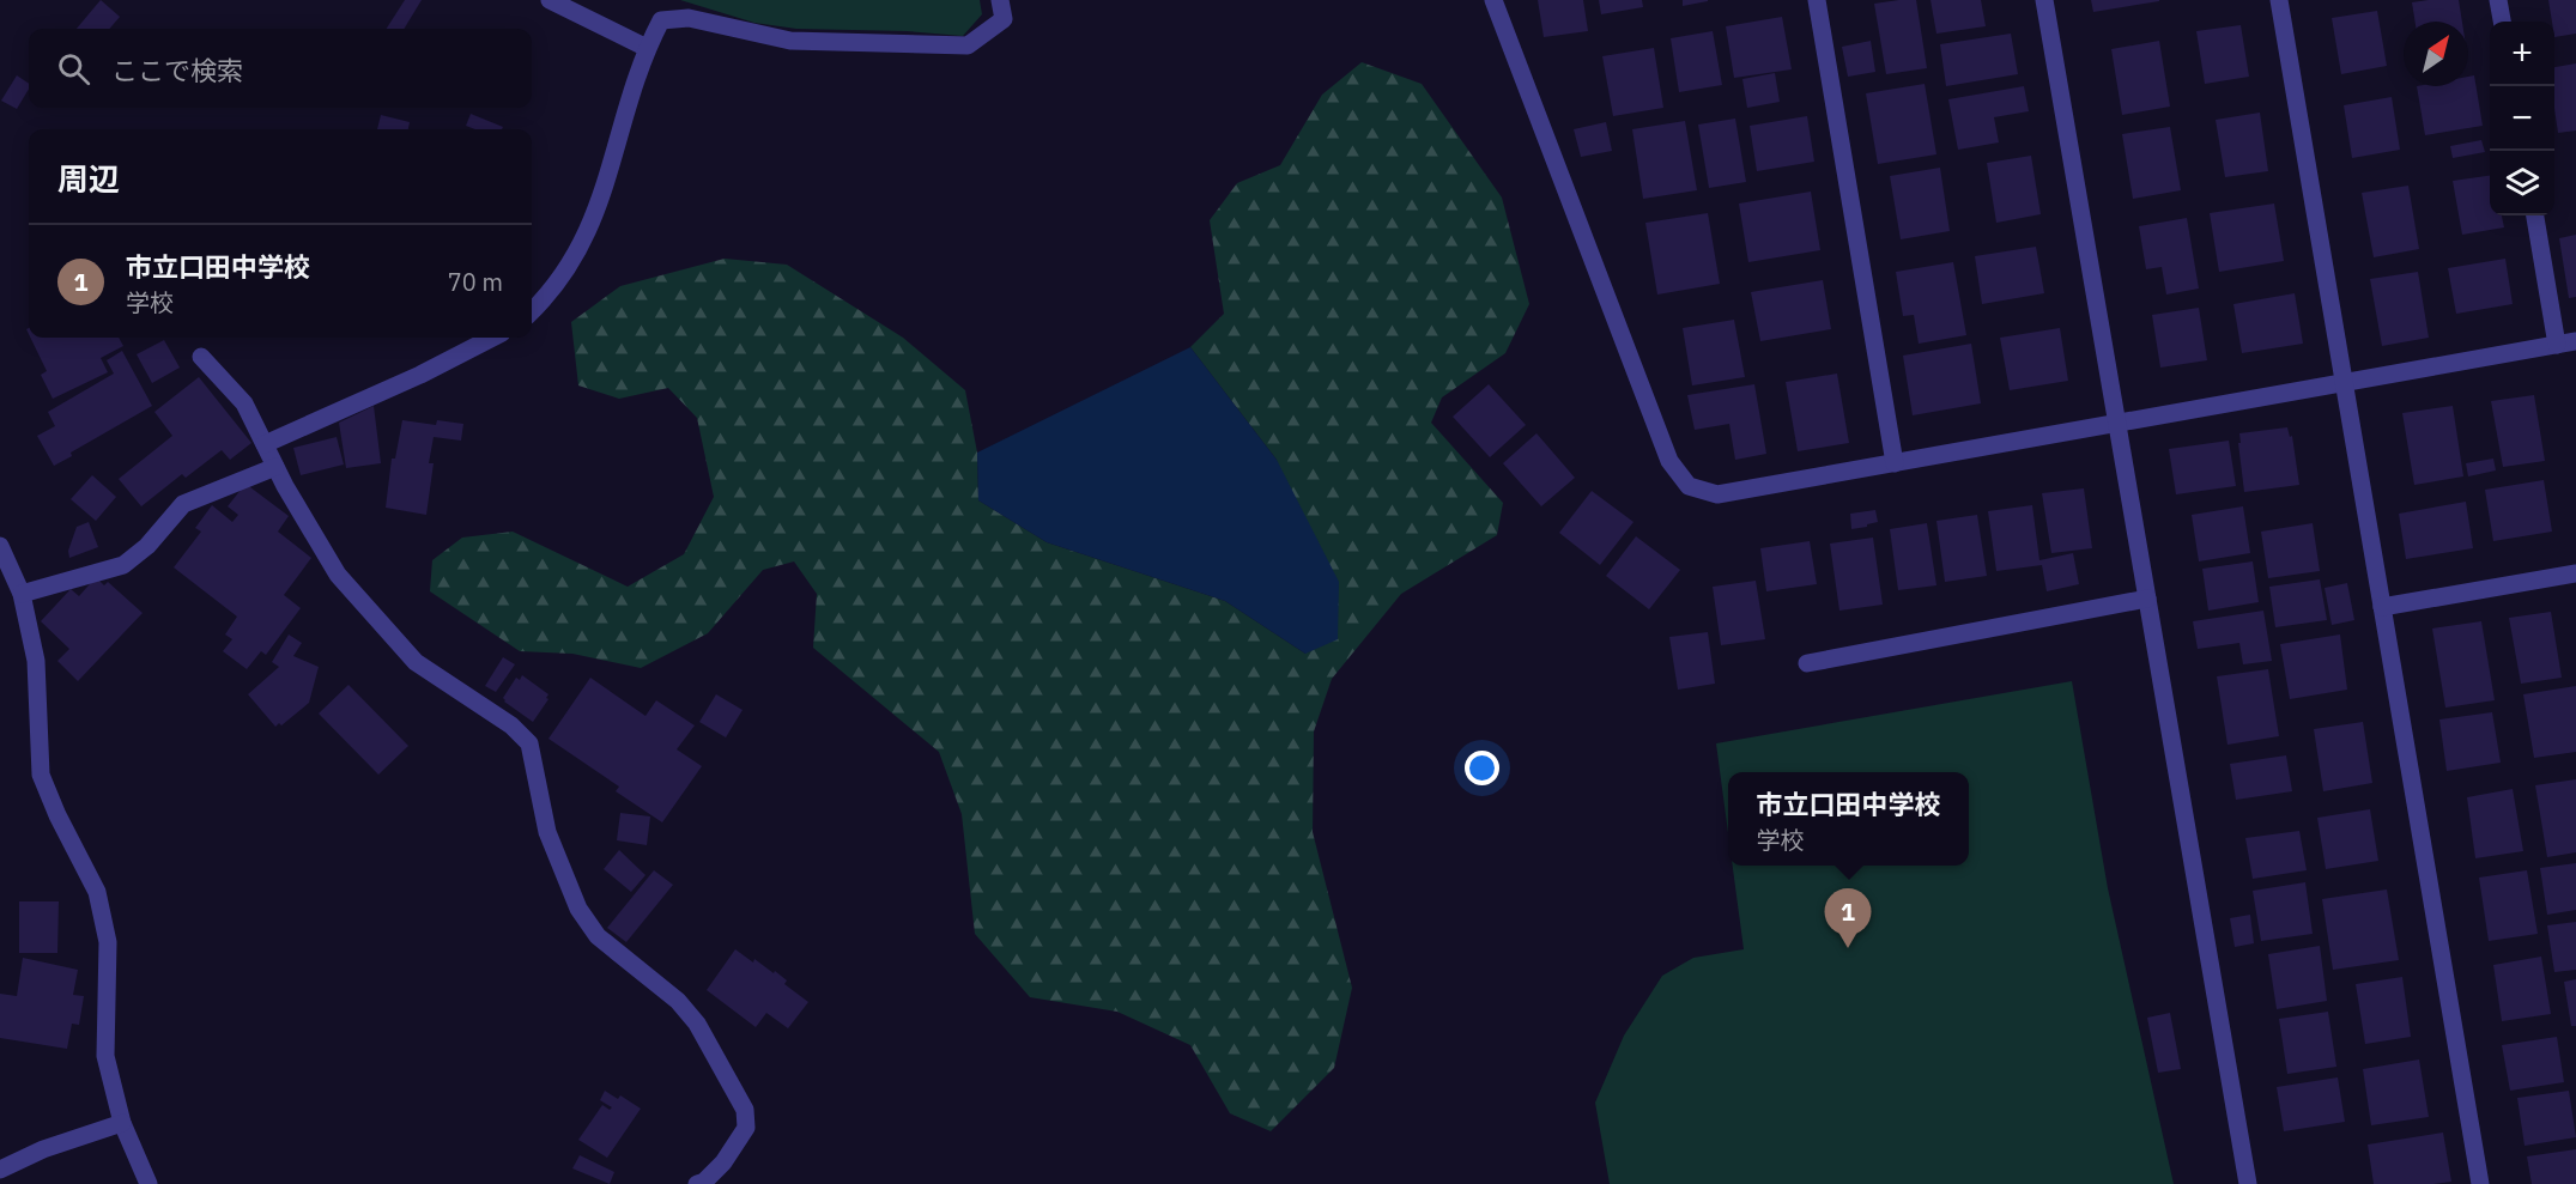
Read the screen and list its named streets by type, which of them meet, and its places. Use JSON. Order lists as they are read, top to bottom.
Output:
{
  "north": "top right",
  "page": {
    "map_buttons": ["+", "−"],
    "search": "ここで検索",
    "heading": "周辺",
    "list": [
      {
        "mark": "1",
        "name": "市立口田中学校",
        "note": "学校",
        "value": "70 m"
      }
    ],
    "popup": ["市立口田中学校", "学校"],
    "pins": "1"
  }
}
